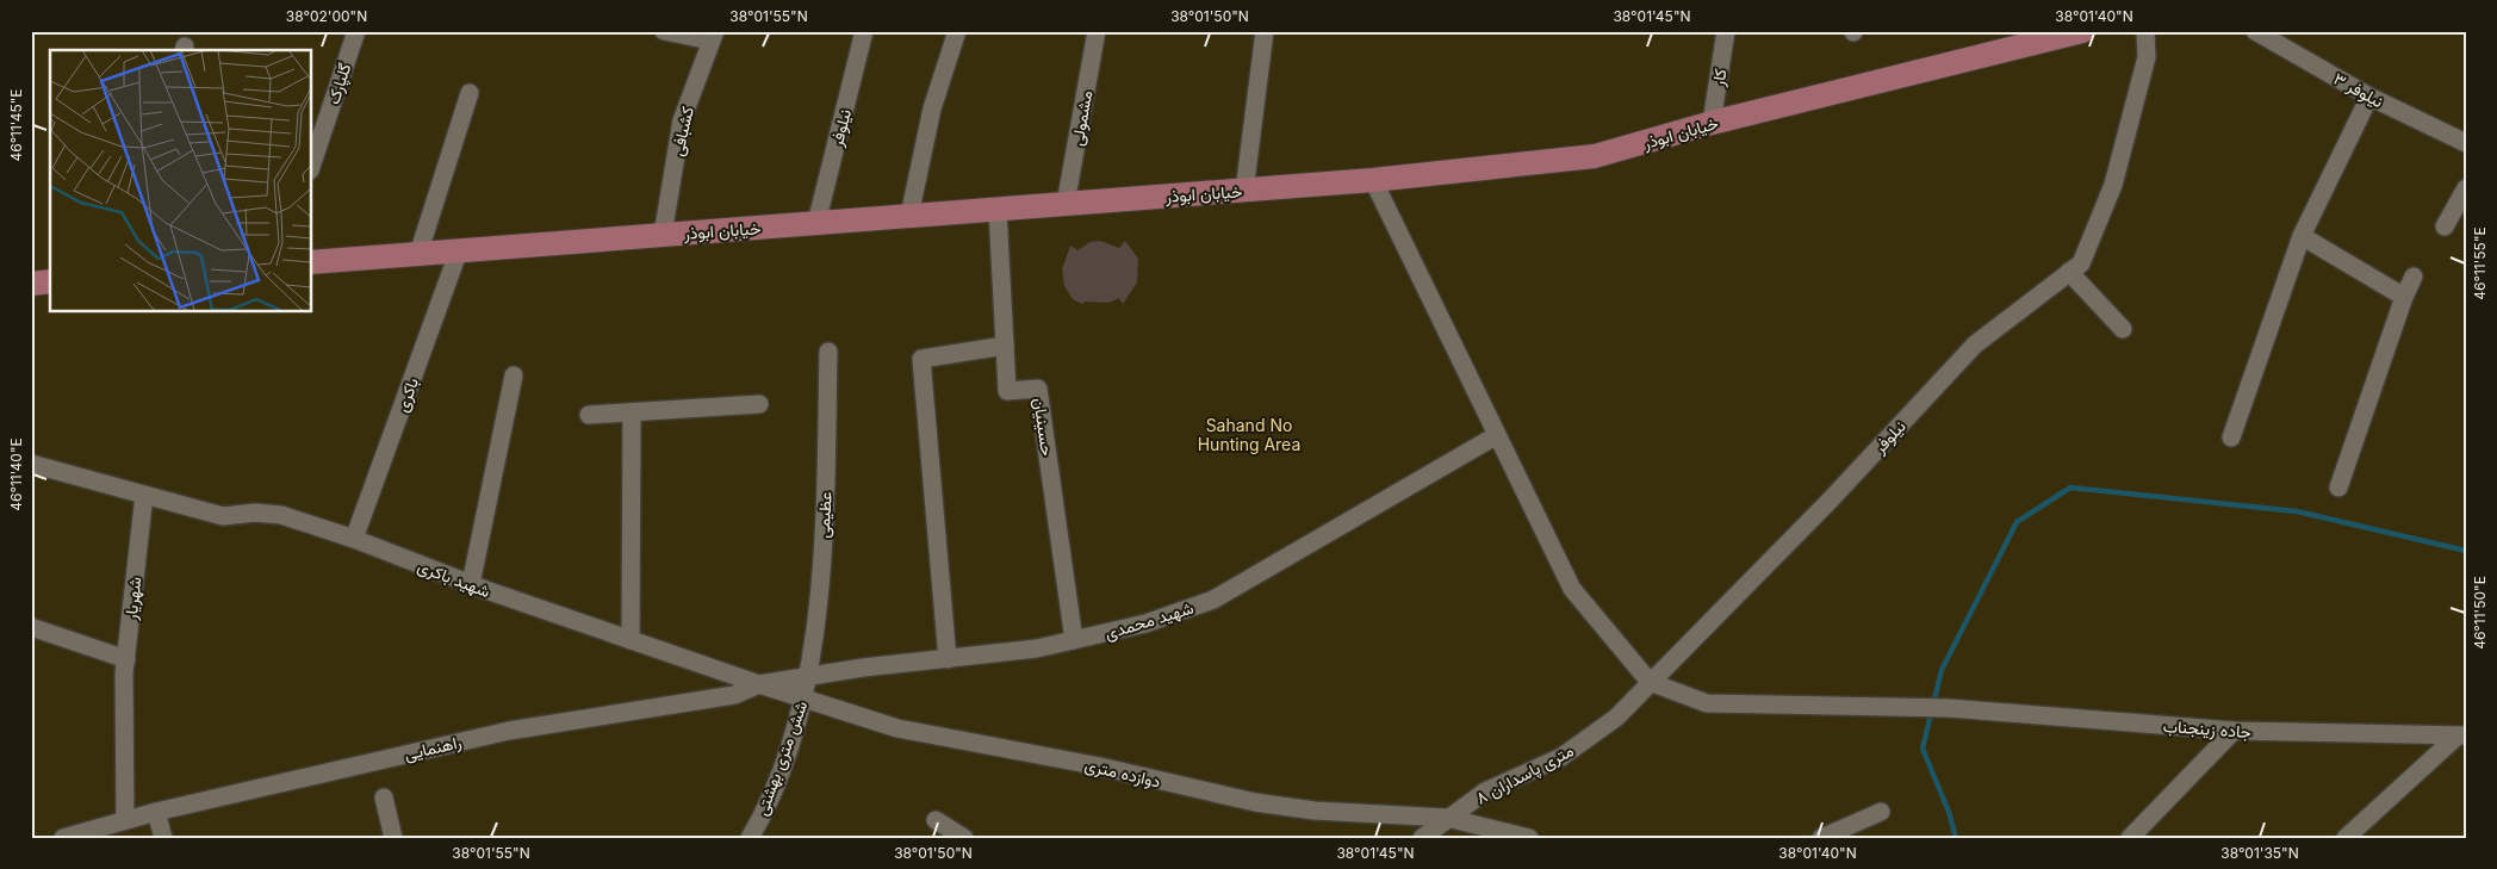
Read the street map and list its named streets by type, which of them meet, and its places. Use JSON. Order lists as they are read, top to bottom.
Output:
{
  "streets": {
    "main road": ["خیابان ابوذر"],
    "street": [
      "کار",
      "گلپارک",
      "نیلوفر ۳",
      "مشمولی",
      "نیلوفر",
      "کشبافی",
      "باکری",
      "حسینیان",
      "عظیمی",
      "شهید باکری",
      "شهریار",
      "شهید محمدی",
      "جاده زینجناب",
      "راهنمایی",
      "شش متری بهشتی",
      "دوازده متری",
      "۸ متری پاسداران"
    ]
  },
  "crossings": [
    ["کار", "خیابان ابوذر"],
    ["مشمولی", "خیابان ابوذر"],
    ["نیلوفر", "خیابان ابوذر"],
    ["نیلوفر", "جاده زینجناب"],
    ["نیلوفر", "۸ متری پاسداران"],
    ["کشبافی", "خیابان ابوذر"],
    ["خیابان ابوذر", "باکری"],
    ["خیابان ابوذر", "حسینیان"],
    ["باکری", "شهید باکری"],
    ["حسینیان", "شهید محمدی"],
    ["عظیمی", "شهید محمدی"],
    ["عظیمی", "شش متری بهشتی"],
    ["شهید باکری", "شهریار"],
    ["شهید باکری", "شهید محمدی"],
    ["شهید باکری", "راهنمایی"],
    ["شهریار", "راهنمایی"],
    ["شهید محمدی", "راهنمایی"],
    ["شهید محمدی", "شش متری بهشتی"],
    ["جاده زینجناب", "۸ متری پاسداران"],
    ["شش متری بهشتی", "دوازده متری"],
    ["دوازده متری", "۸ متری پاسداران"]
  ],
  "parks": ["Sahand No Hunting Area"],
  "coordinates": [
    "38°02'00\"N",
    "38°01'55\"N",
    "38°01'50\"N",
    "38°01'45\"N",
    "38°01'40\"N",
    "46°11'45\"E",
    "46°11'55\"E",
    "46°11'40\"E",
    "46°11'50\"E",
    "38°01'35\"N"
  ]
}
